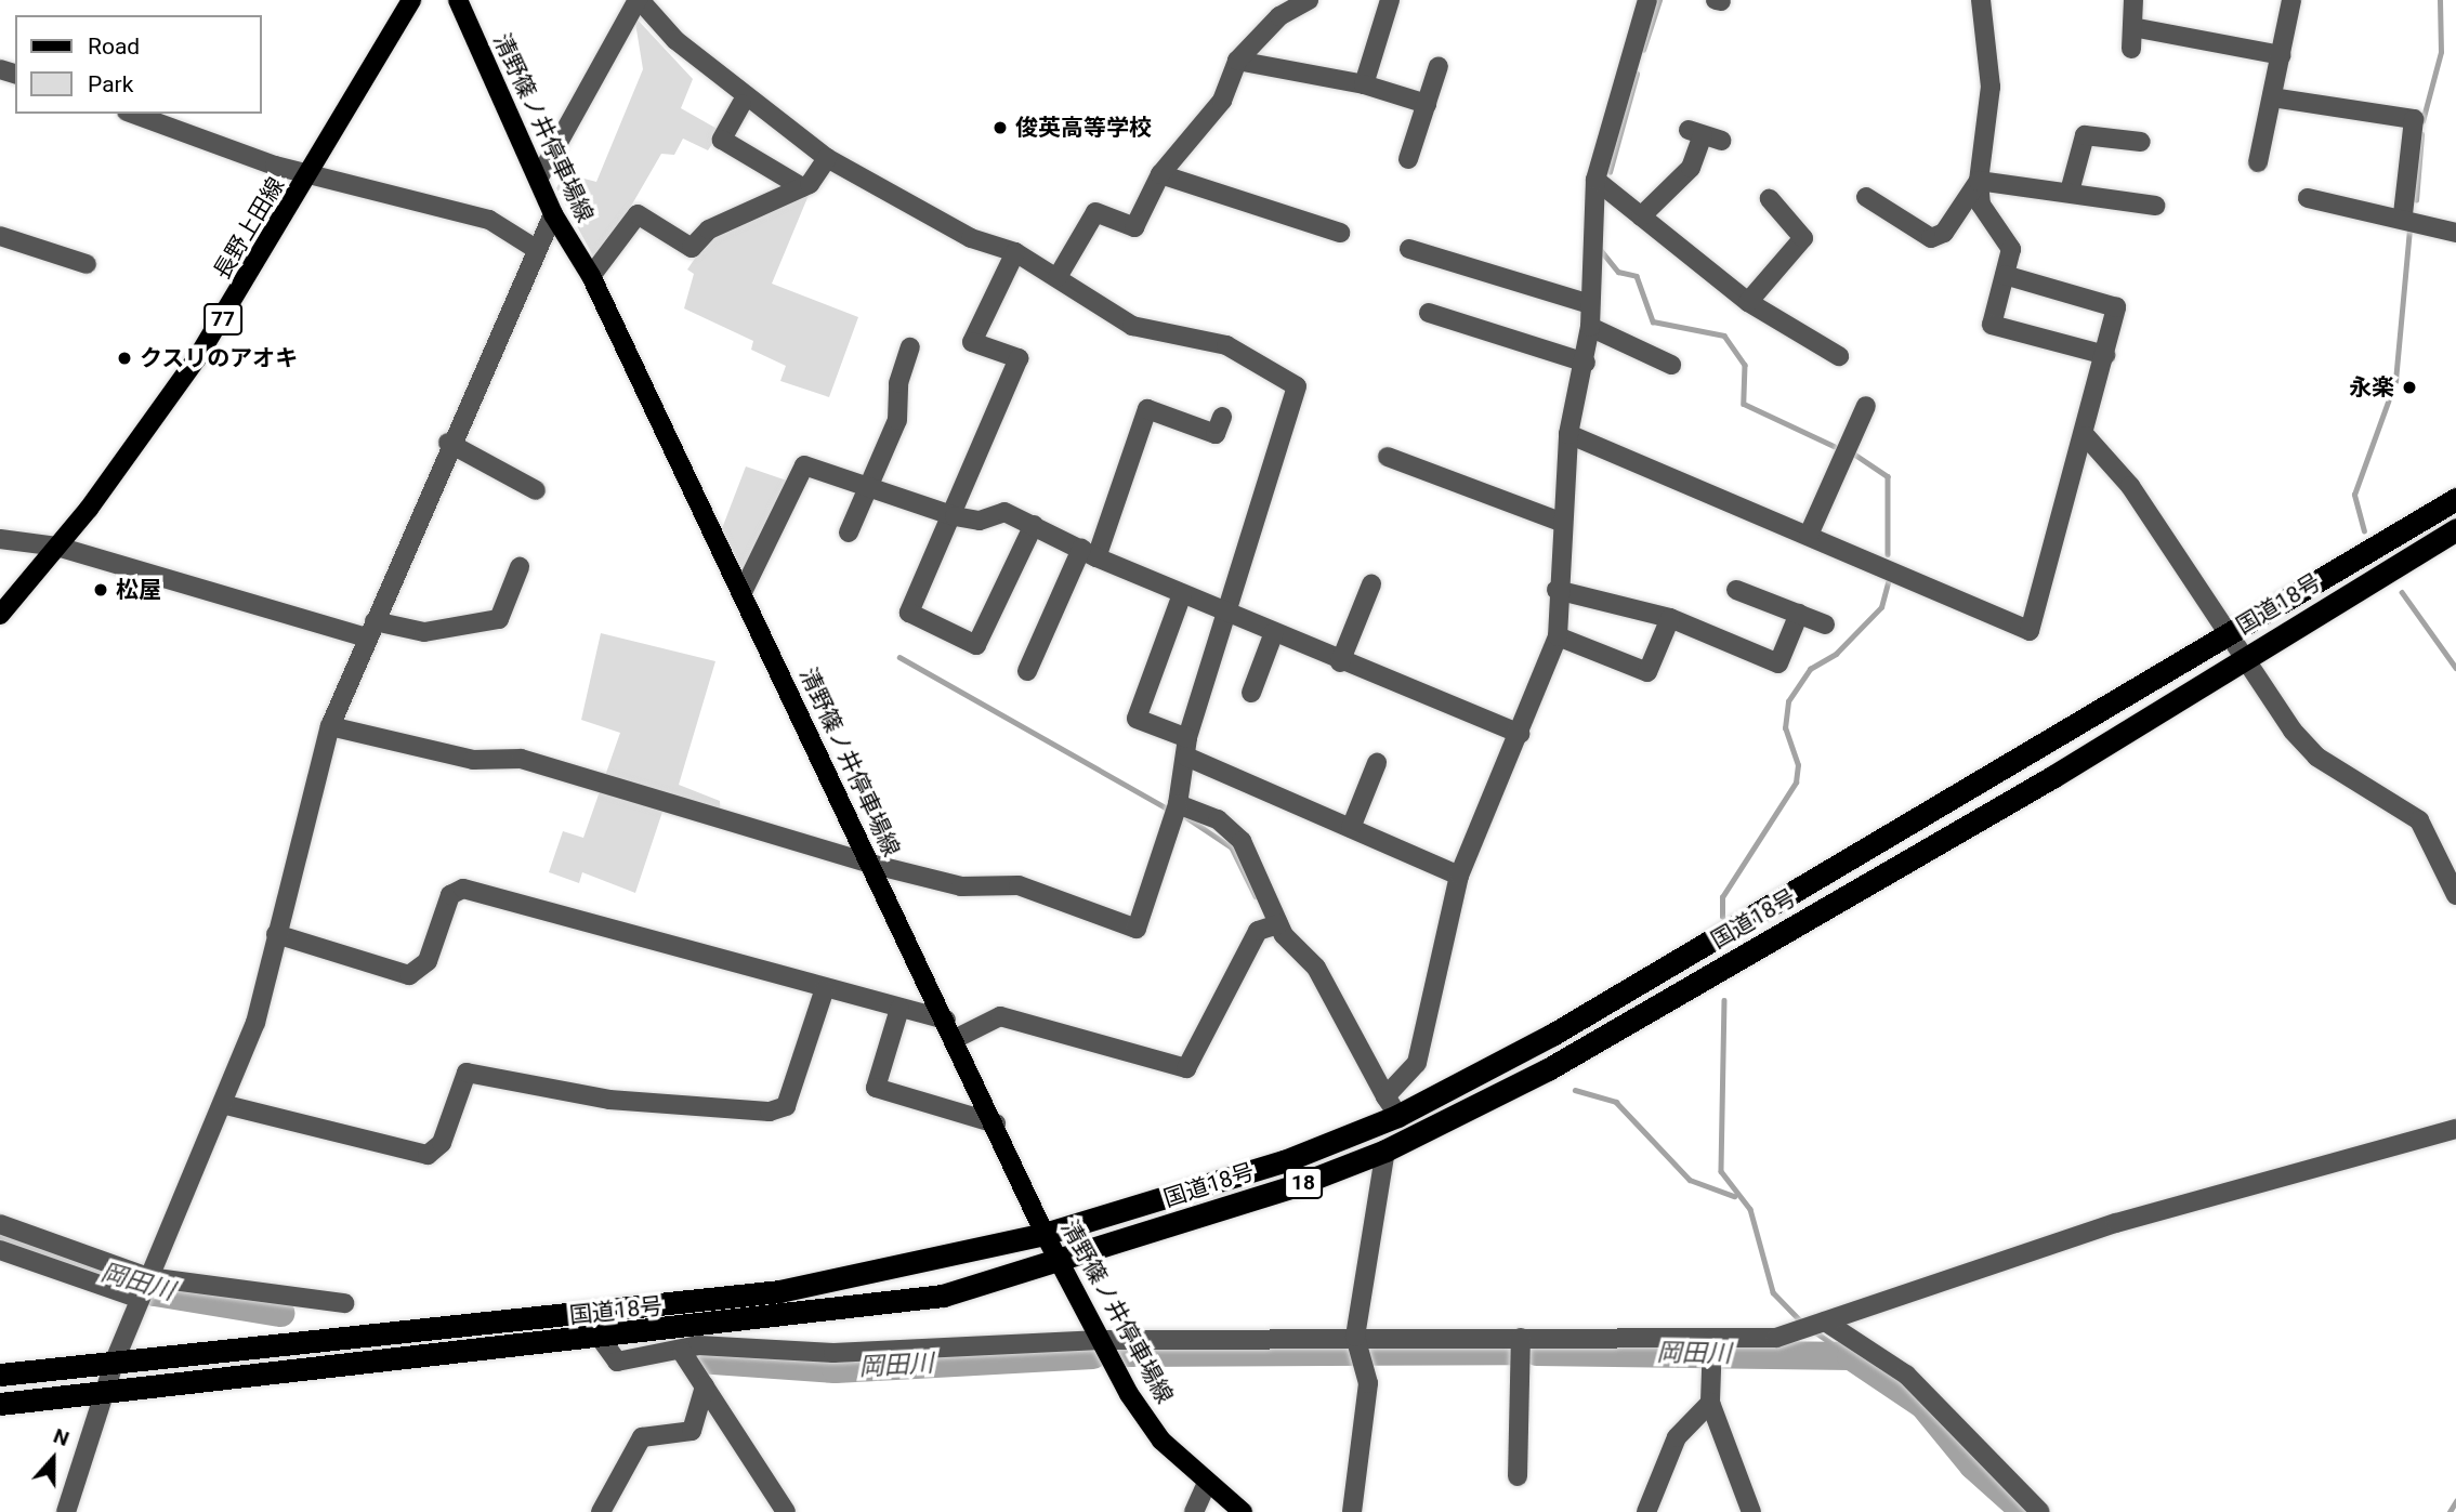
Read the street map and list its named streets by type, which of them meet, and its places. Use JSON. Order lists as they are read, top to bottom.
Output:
{
  "streets": {
    "highway": ["国道18号", "18"],
    "main road": ["清野篠ノ井停車場線", "長野上田線", "77"]
  },
  "crossings": [
    ["清野篠ノ井停車場線", "国道18号"]
  ],
  "water": ["岡田川"],
  "places": [
    "俊英高等学校",
    "クスリのアオキ",
    "永楽",
    "松屋"
  ],
  "legend": ["Road", "Park"],
  "north": "top"
}
